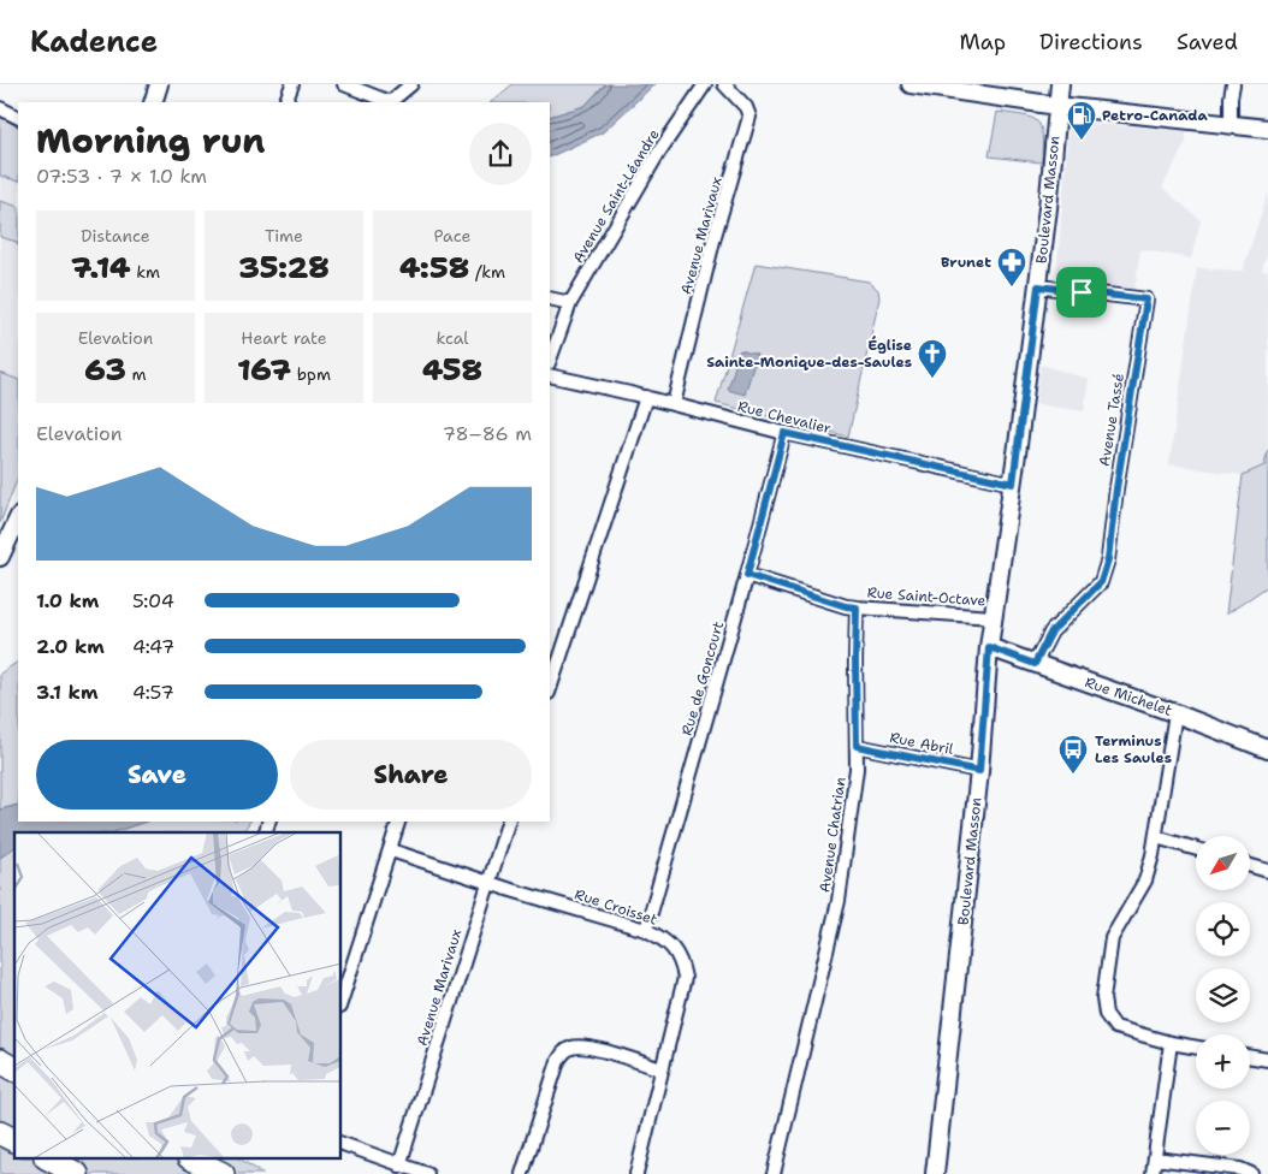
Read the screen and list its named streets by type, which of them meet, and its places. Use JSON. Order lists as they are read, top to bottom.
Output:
{
  "streets": {
    "main road": ["Boulevard Masson", "Rue Michelet"],
    "street": [
      "Avenue Saint-Léandre",
      "Avenue Marivaux",
      "Rue Chevalier",
      "Avenue Tassé",
      "Rue Saint-Octave",
      "Rue de Goncourt",
      "Rue Abril",
      "Avenue Chatrian",
      "Rue Croisset"
    ]
  },
  "crossings": [
    ["Boulevard Masson", "Rue Chevalier"],
    ["Boulevard Masson", "Avenue Tassé"],
    ["Boulevard Masson", "Rue Saint-Octave"],
    ["Boulevard Masson", "Rue Michelet"],
    ["Boulevard Masson", "Rue Abril"],
    ["Avenue Marivaux", "Rue Chevalier"],
    ["Avenue Marivaux", "Rue Croisset"],
    ["Rue Chevalier", "Rue de Goncourt"],
    ["Avenue Tassé", "Rue Michelet"],
    ["Rue Saint-Octave", "Avenue Chatrian"],
    ["Rue de Goncourt", "Rue Croisset"],
    ["Rue Abril", "Avenue Chatrian"]
  ],
  "places": {
    "fuel station": ["Petro-Canada"],
    "pharmacy": ["Brunet"],
    "church": ["Église Sainte-Monique-des-Saules"],
    "bus stop": ["Terminus Les Saules"]
  },
  "north": "bottom left",
  "page": {
    "header": "Kadence",
    "nav": ["Map", "Directions", "Saved"],
    "heading": ["Morning run", "07:53 · 7 × 1.0 km"],
    "stats": [
      ["Distance", "7.14 km"],
      ["Time", "35:28"],
      ["Pace", "4:58 /km"],
      ["Elevation", "63 m"],
      ["Heart rate", "167 bpm"],
      ["kcal", "458"]
    ],
    "chart": ["Elevation", "78–86 m"],
    "list": [
      {
        "name": "1.0 km",
        "note": "5:04"
      },
      {
        "name": "2.0 km",
        "note": "4:47"
      },
      {
        "name": "3.1 km",
        "note": "4:57"
      }
    ],
    "buttons": ["Save", "Share"],
    "map_buttons": ["+", "−"]
  }
}
